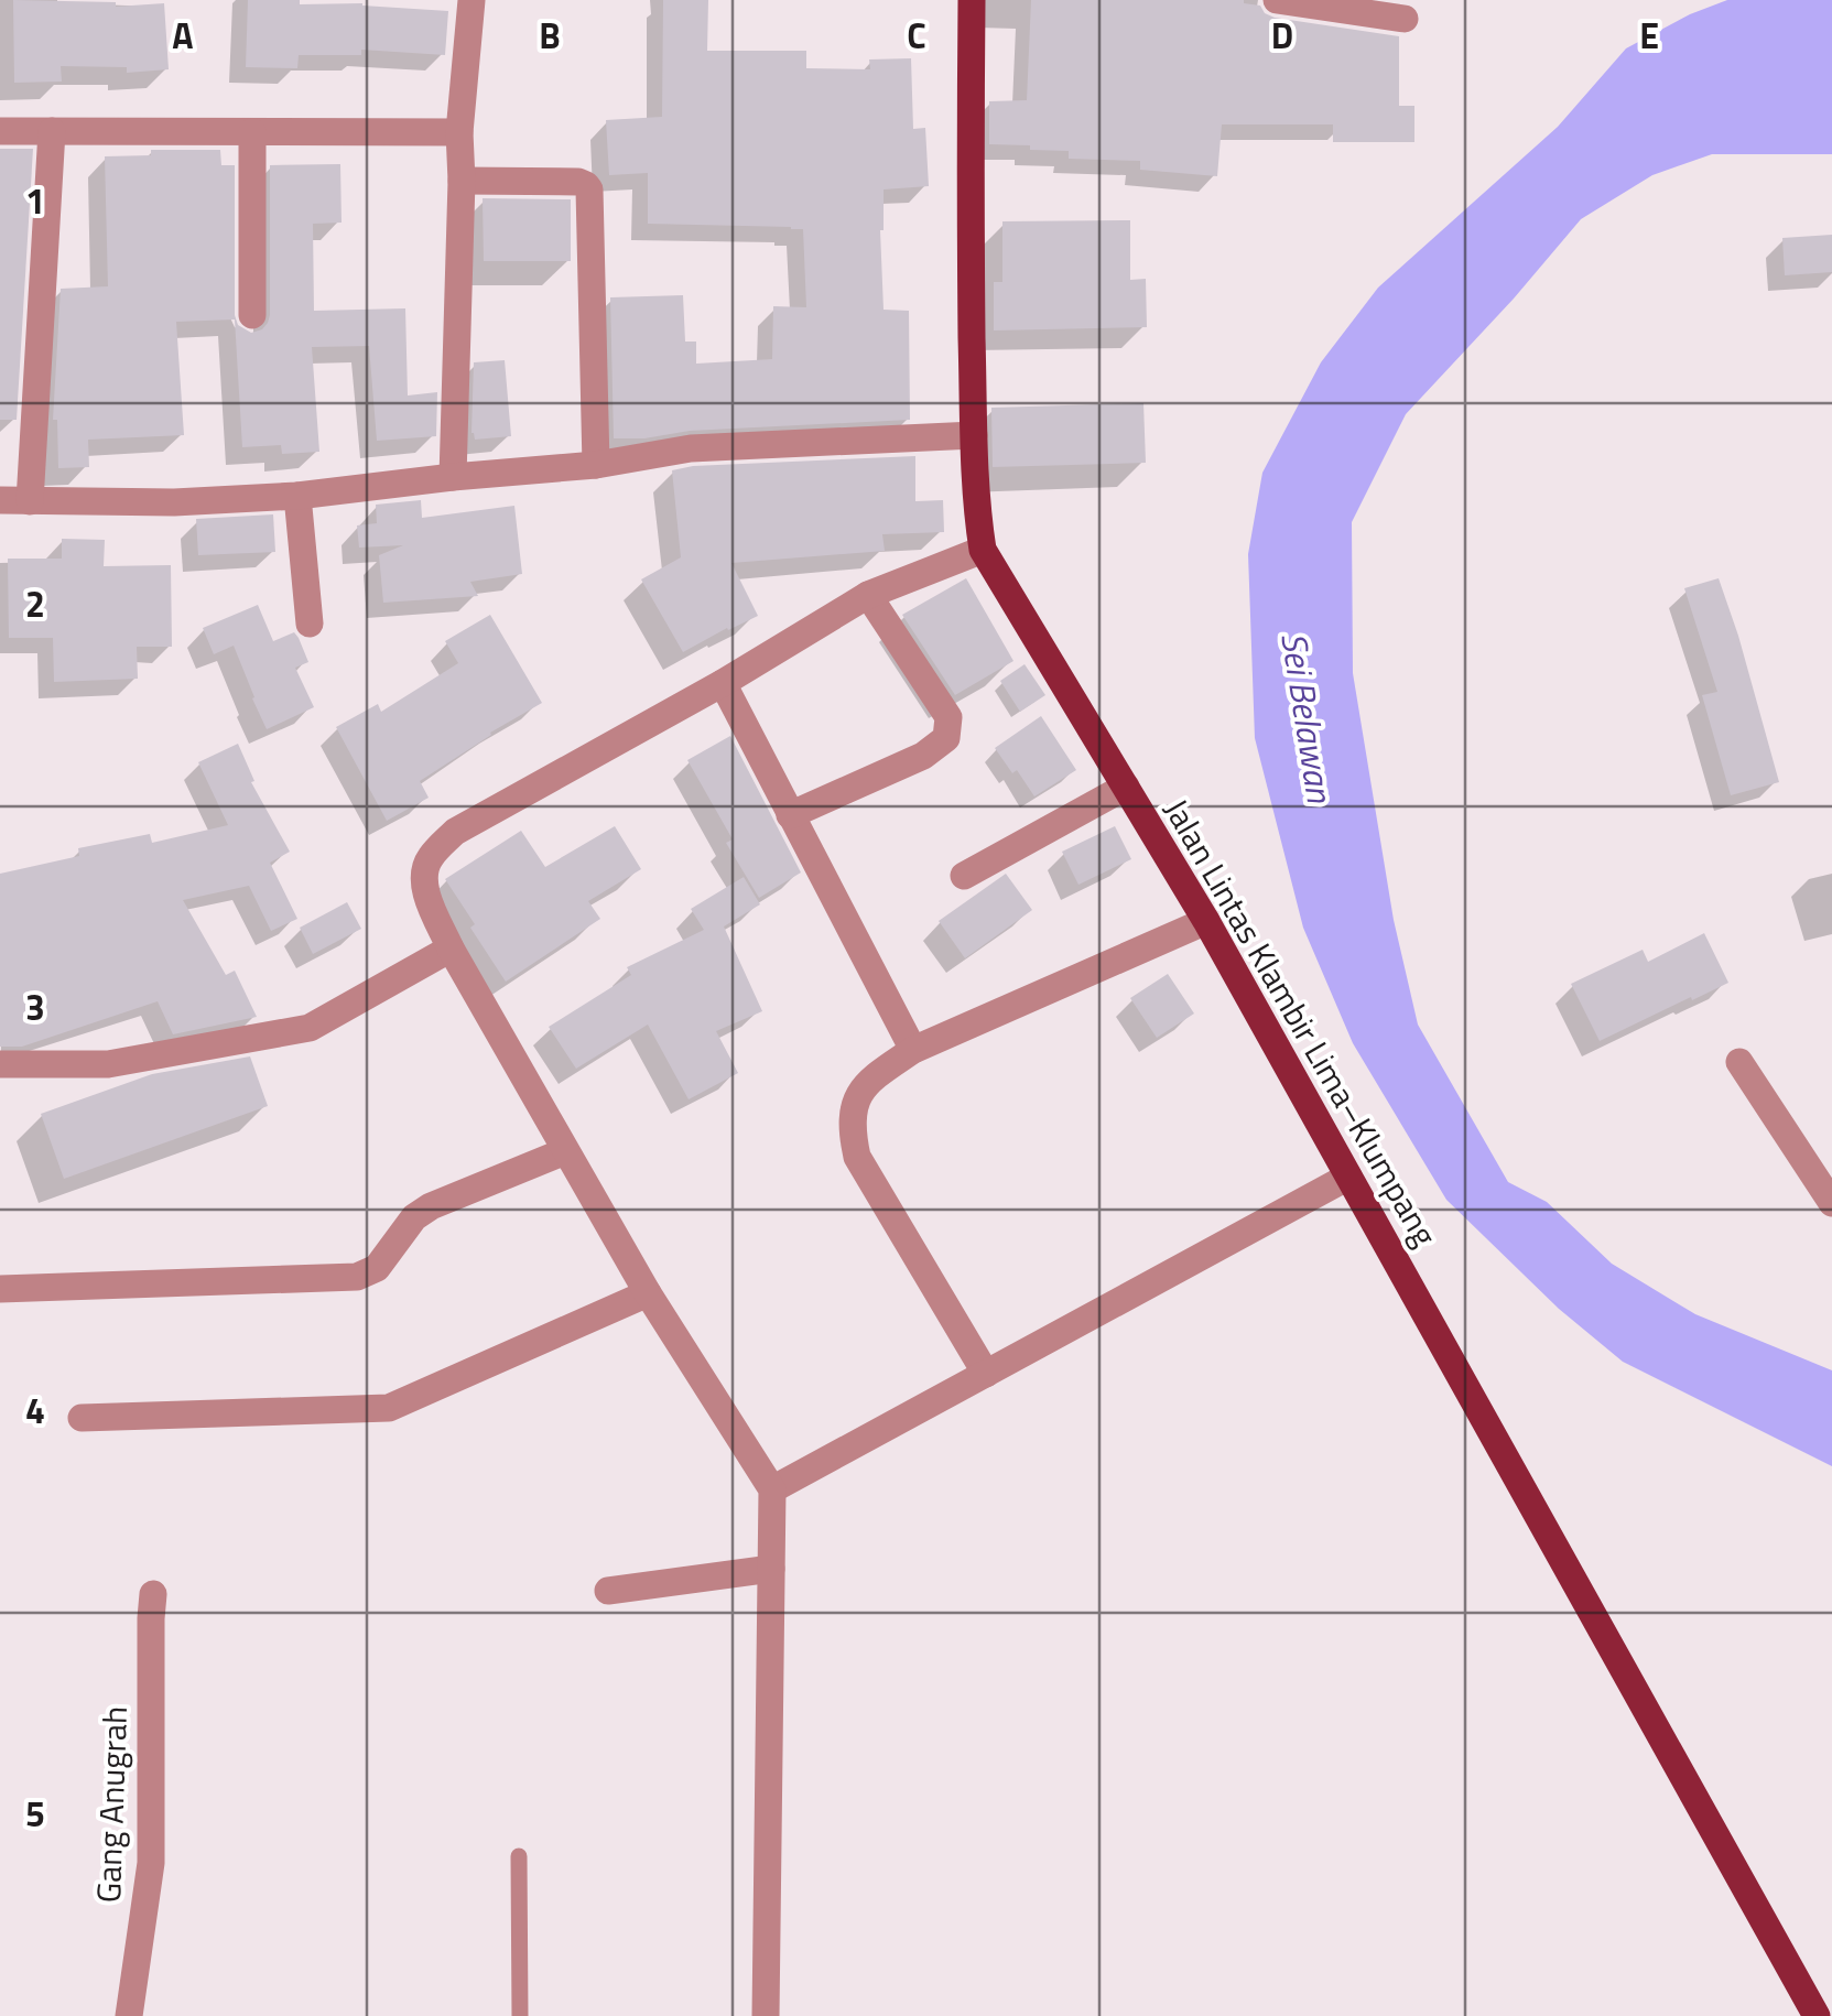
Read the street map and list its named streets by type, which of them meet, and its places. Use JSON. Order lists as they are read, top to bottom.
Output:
{
  "streets": {
    "main road": ["Jalan Lintas Klambir Lima–Klumpang"],
    "street": ["Gang Anugrah"]
  },
  "water": ["Sei Belawan"],
  "grid": {
    "columns": [
      "A",
      "B",
      "C",
      "D",
      "E"
    ],
    "rows": [
      "1",
      "2",
      "3",
      "4",
      "5"
    ]
  }
}
